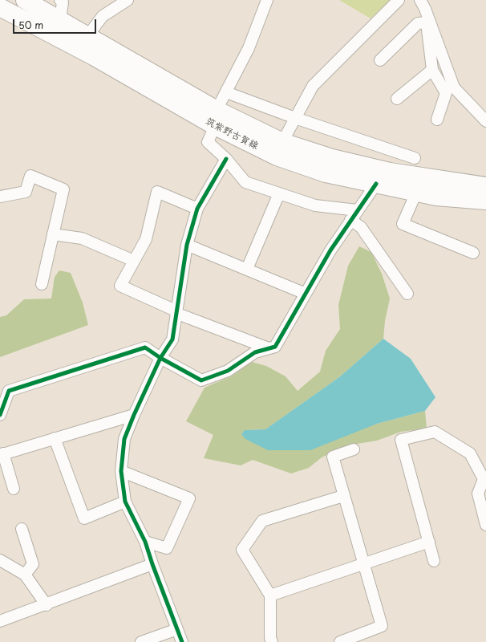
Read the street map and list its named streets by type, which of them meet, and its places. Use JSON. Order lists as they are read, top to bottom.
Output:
{
  "streets": {
    "main road": ["筑紫野古賀線"]
  },
  "scale_bar": "50 m"
}
